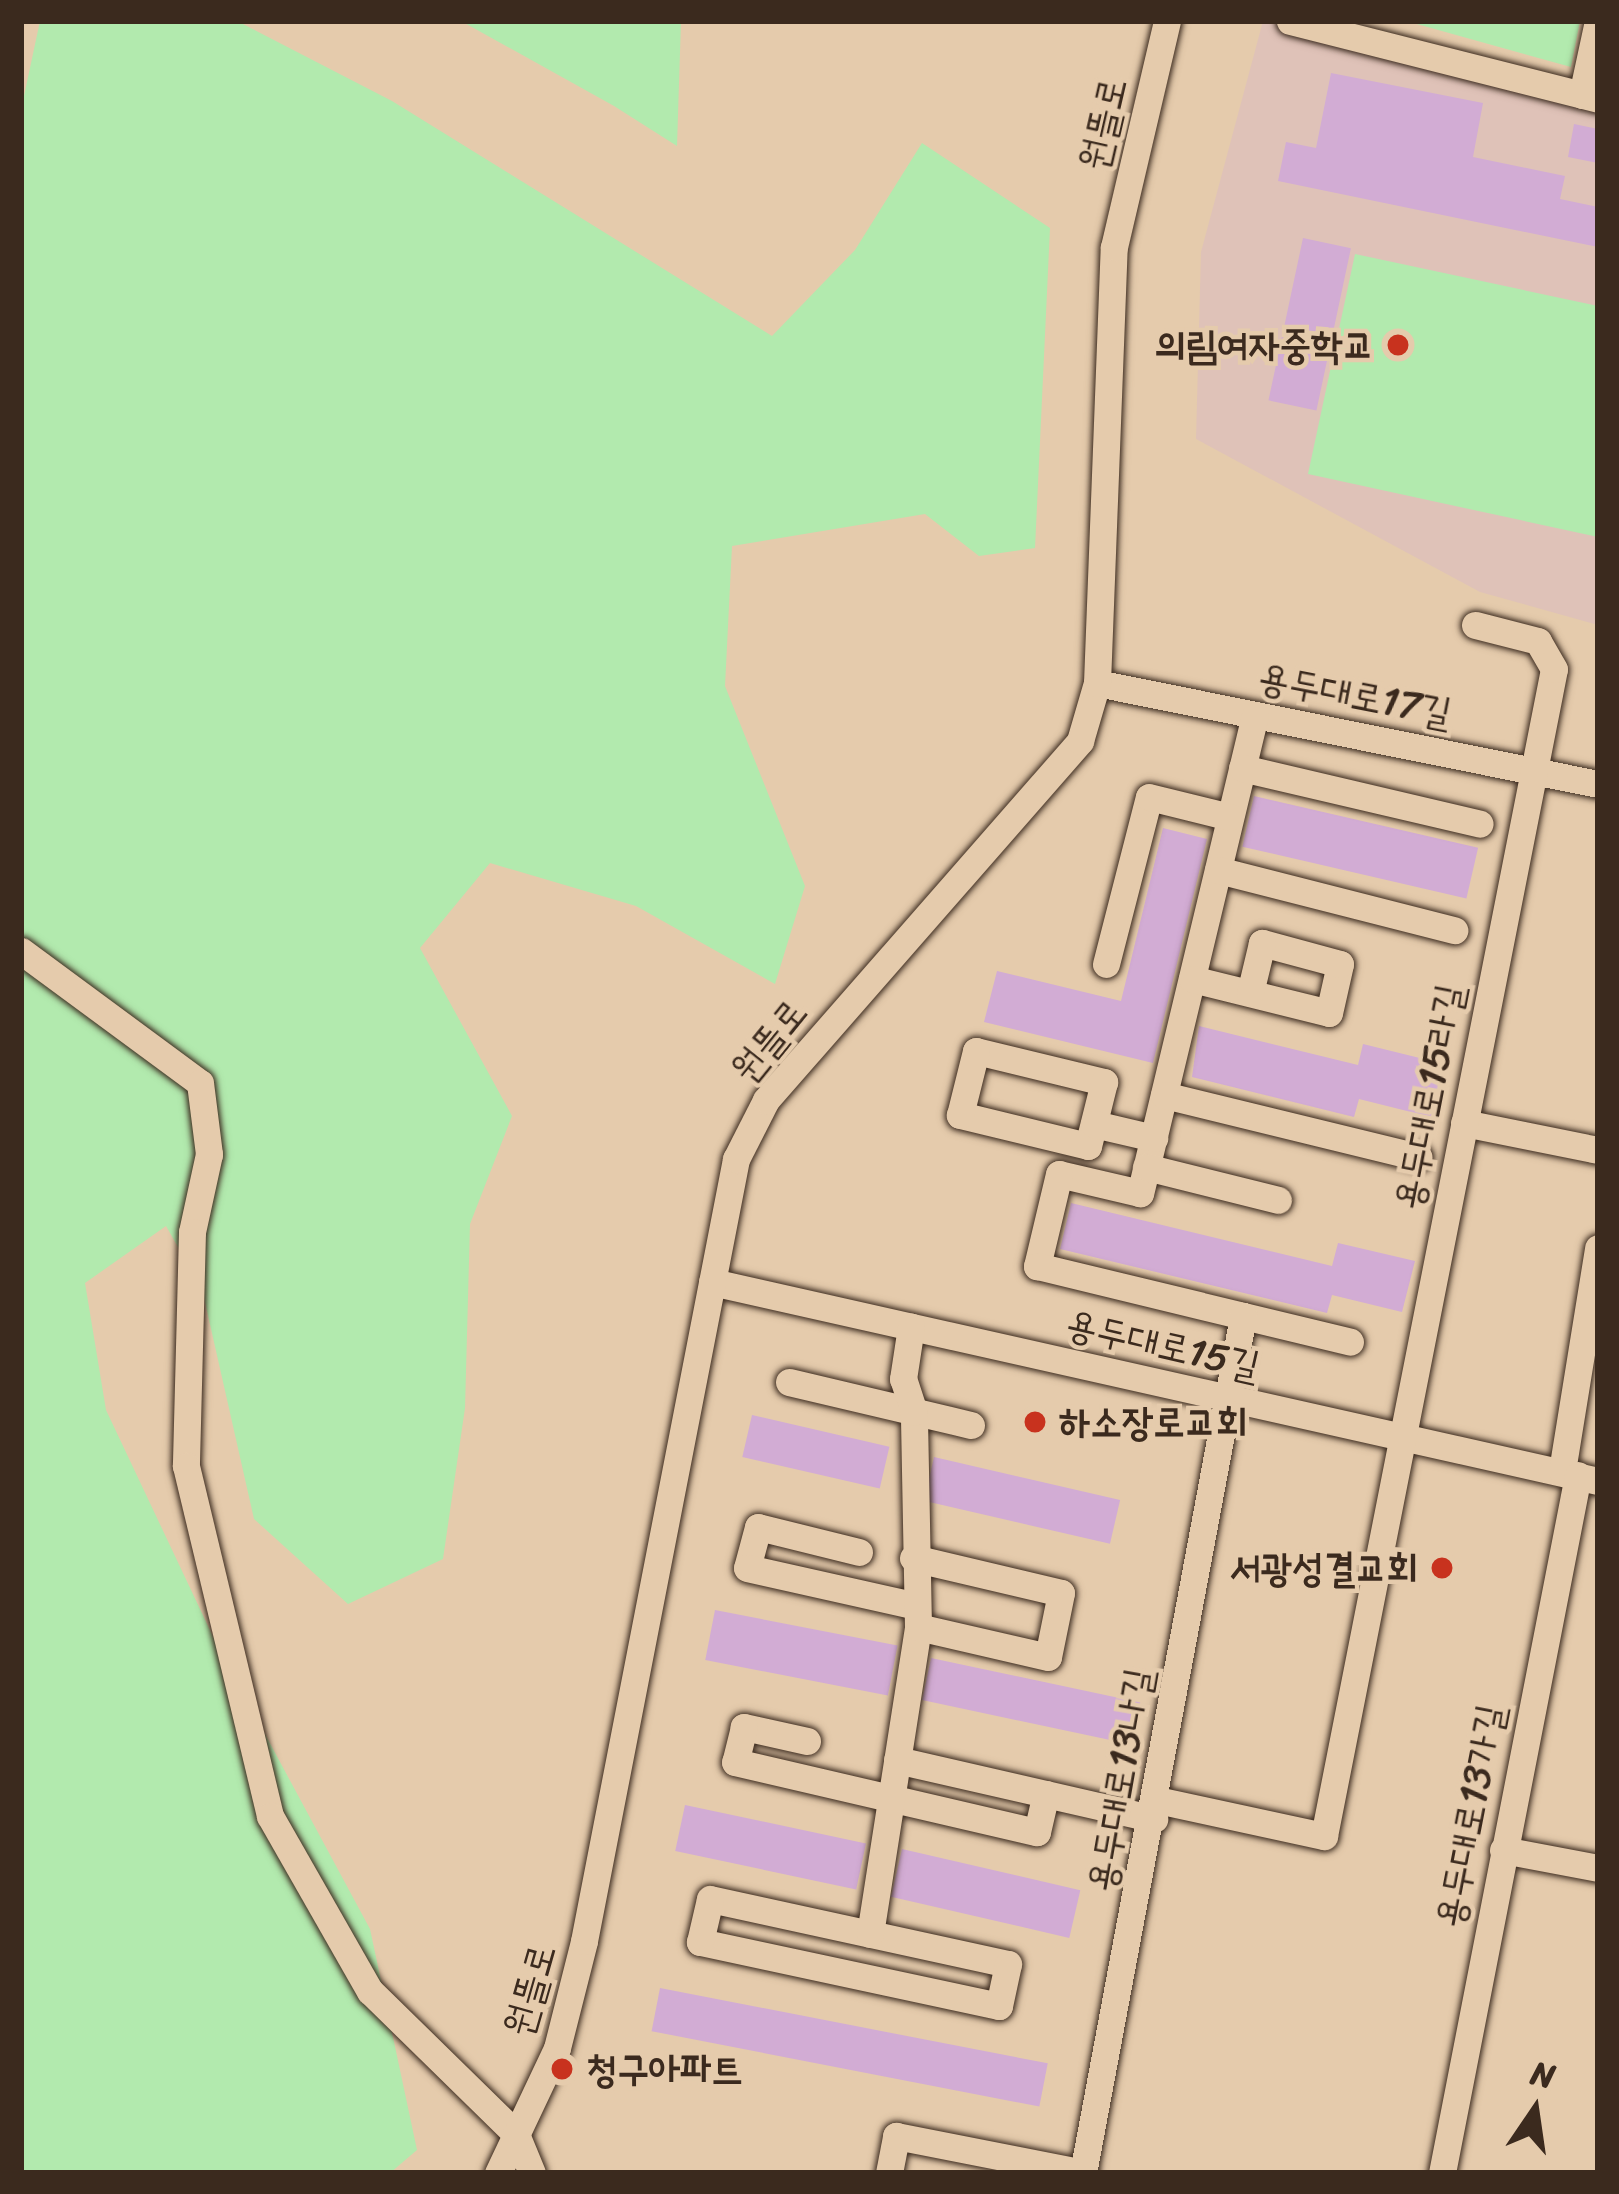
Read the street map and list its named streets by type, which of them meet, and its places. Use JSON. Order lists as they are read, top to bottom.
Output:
{
  "streets": {
    "street": [
      "원뜰로",
      "용두대로17길",
      "용두대로15라길",
      "용두대로15길",
      "용두대로13나길",
      "용두대로13가길"
    ]
  },
  "crossings": [
    ["원뜰로", "용두대로17길"],
    ["원뜰로", "용두대로15길"],
    ["용두대로17길", "용두대로15라길"],
    ["용두대로15라길", "용두대로15길"],
    ["용두대로15라길", "용두대로13나길"],
    ["용두대로15길", "용두대로13나길"],
    ["용두대로15길", "용두대로13가길"]
  ],
  "places": [
    "의림여자중학교",
    "하소장로교회",
    "서광성결교회",
    "청구아파트"
  ],
  "north": "top"
}
